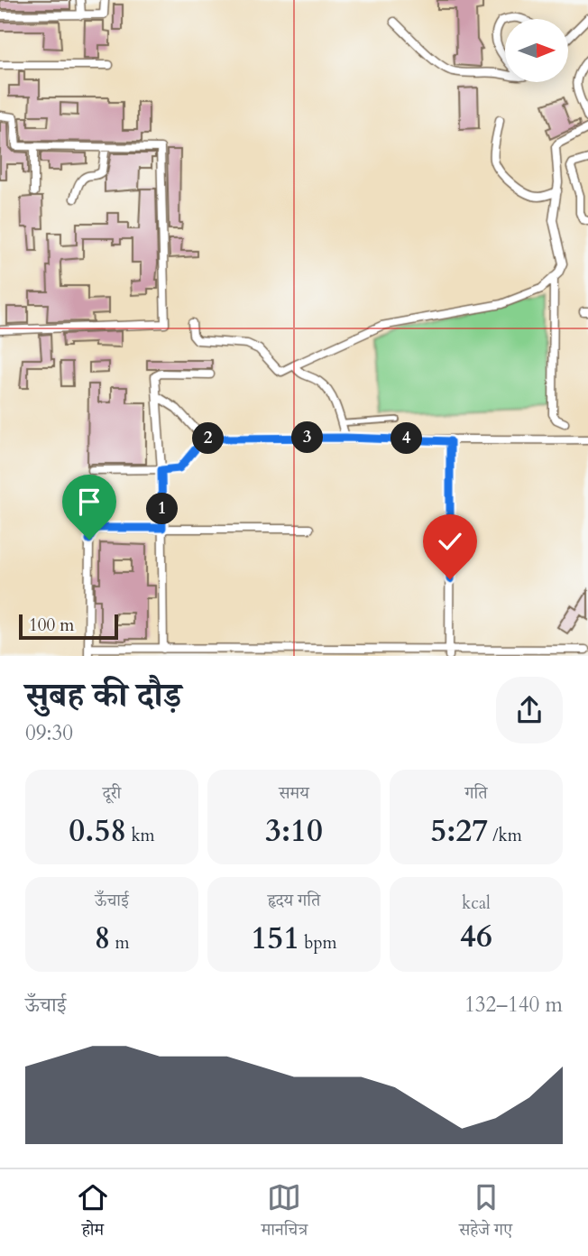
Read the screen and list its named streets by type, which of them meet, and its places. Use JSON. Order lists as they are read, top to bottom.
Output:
{
  "scale_bar": "100 m",
  "north": "right",
  "page": {
    "pins": [
      "3",
      "2",
      "4",
      "1"
    ],
    "scale": "100 m",
    "heading": ["सुबह की दौड़", "09:30"],
    "stats": [
      ["दूरी", "0.58 km"],
      ["समय", "3:10"],
      ["गति", "5:27 /km"],
      ["ऊँचाई", "8 m"],
      ["हृदय गति", "151 bpm"],
      ["kcal", "46"]
    ],
    "chart": ["ऊँचाई", "132–140 m"],
    "tabs": ["होम", "मानचित्र", "सहेजे गए"]
  }
}
